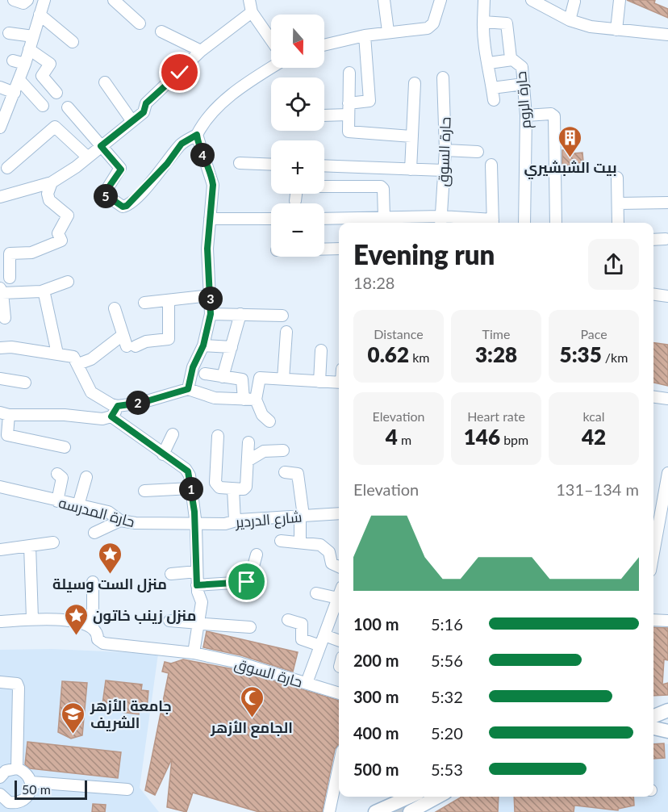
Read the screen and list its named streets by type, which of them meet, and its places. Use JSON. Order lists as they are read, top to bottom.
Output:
{
  "streets": {
    "street": [
      "حارة الروم",
      "حارة السوق",
      "حارة المدرسه",
      "شارع الدردير"
    ]
  },
  "crossings": [
    ["حارة المدرسه", "شارع الدردير"]
  ],
  "places": {
    "building": ["بيت الشبشيري"],
    "place": ["منزل الست وسيلة", "منزل زينب خاتون"],
    "mosque": ["الجامع الأزهر"],
    "school or university": ["جامعة الأزهر الشريف"]
  },
  "scale_bar": "50 m",
  "north": "bottom",
  "page": {
    "map_buttons": ["+", "−"],
    "pins": [
      "4",
      "5",
      "3",
      "2",
      "1"
    ],
    "heading": ["Evening run", "18:28"],
    "stats": [
      ["Distance", "0.62 km"],
      ["Time", "3:28"],
      ["Pace", "5:35 /km"],
      ["Elevation", "4 m"],
      ["Heart rate", "146 bpm"],
      ["kcal", "42"]
    ],
    "chart": ["Elevation", "131–134 m"],
    "list": [
      {
        "name": "100 m",
        "note": "5:16"
      },
      {
        "name": "200 m",
        "note": "5:56"
      },
      {
        "name": "300 m",
        "note": "5:32"
      },
      {
        "name": "400 m",
        "note": "5:20"
      },
      {
        "name": "500 m",
        "note": "5:53"
      }
    ],
    "scale": "50 m"
  }
}
